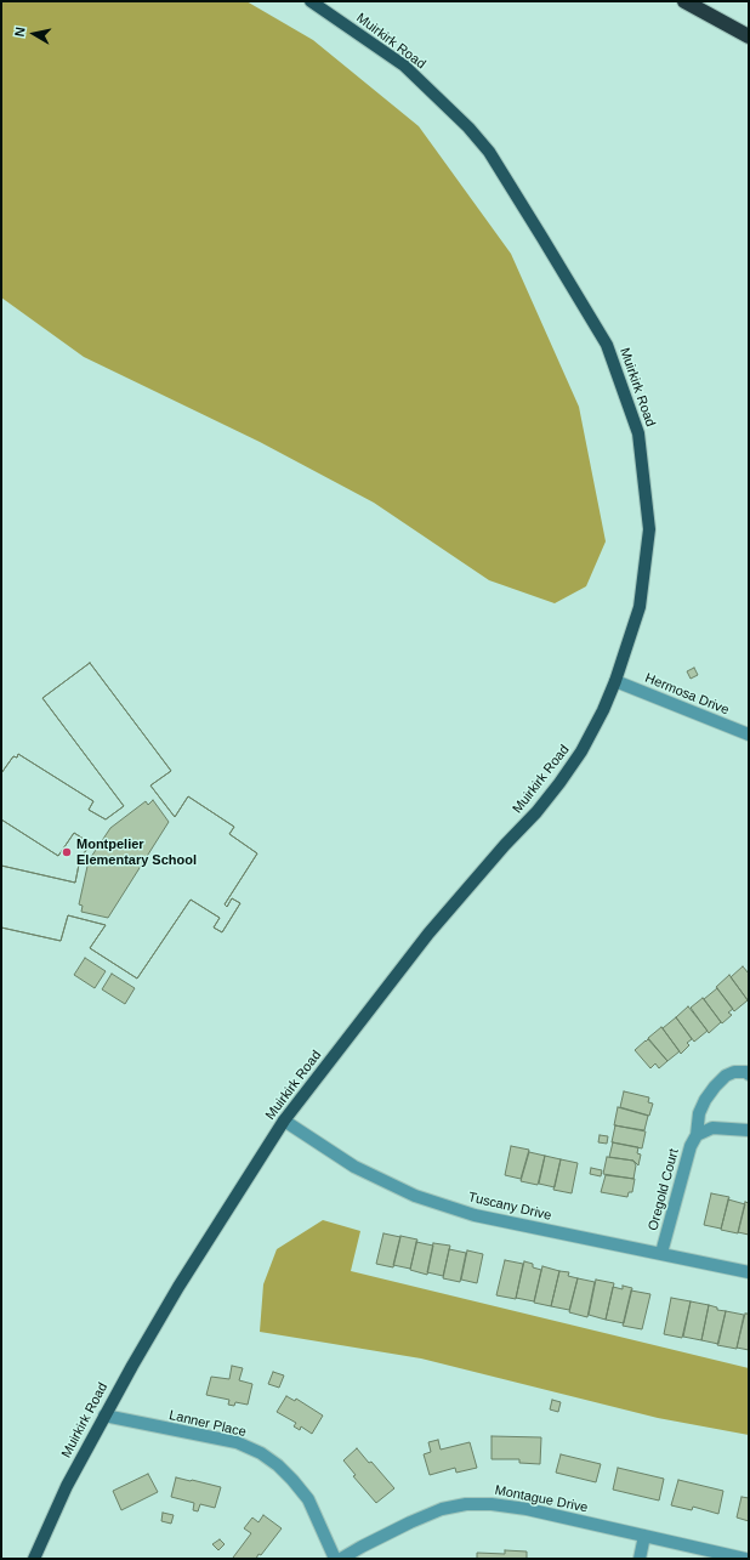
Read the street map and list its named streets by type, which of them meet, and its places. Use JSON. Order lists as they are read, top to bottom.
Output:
{
  "streets": {
    "main road": ["Muirkirk Road"],
    "street": [
      "Hermosa Drive",
      "Oregold Court",
      "Tuscany Drive",
      "Lanner Place",
      "Montague Drive"
    ]
  },
  "crossings": [
    ["Muirkirk Road", "Hermosa Drive"],
    ["Muirkirk Road", "Tuscany Drive"],
    ["Muirkirk Road", "Lanner Place"],
    ["Oregold Court", "Tuscany Drive"]
  ],
  "places": ["Montpelier Elementary School"],
  "north": "left"
}
